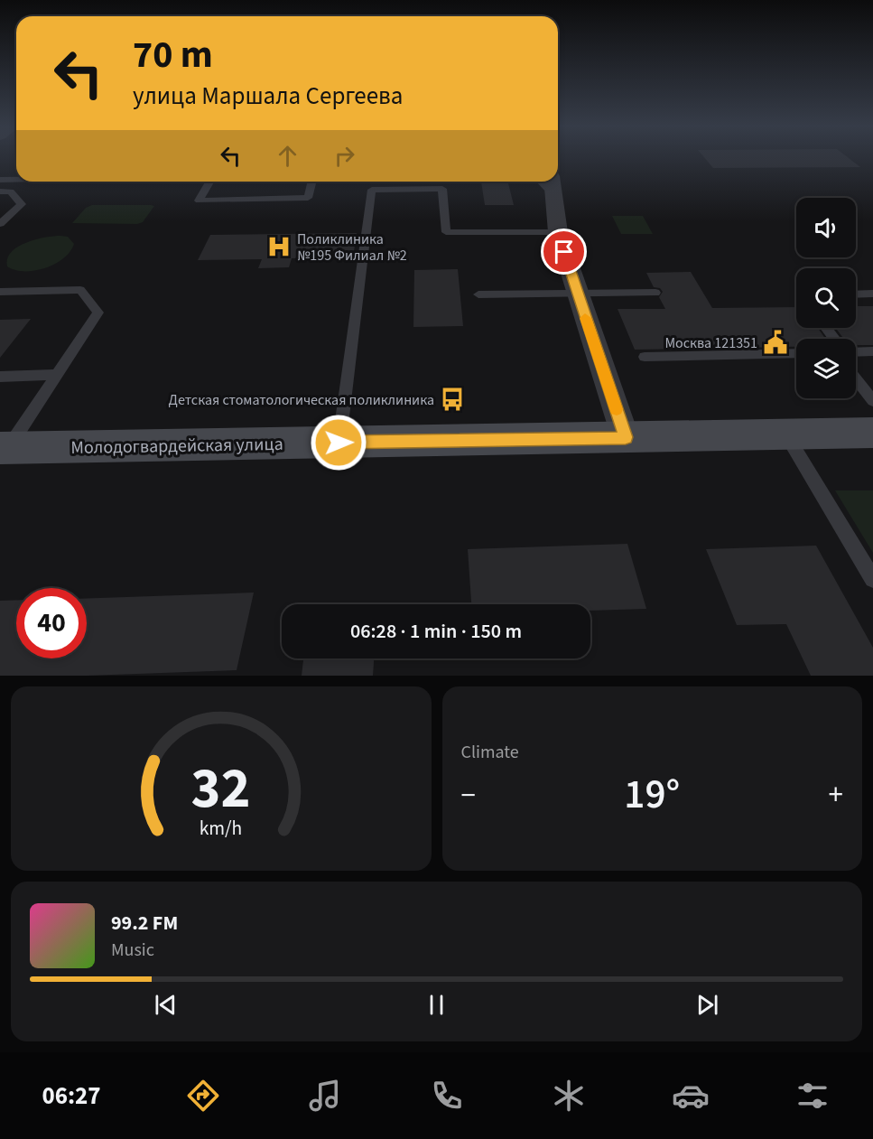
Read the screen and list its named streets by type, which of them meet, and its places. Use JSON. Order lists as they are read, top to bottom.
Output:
{
  "streets": {
    "street": ["Молодогвардейская улица"]
  },
  "places": {
    "hospital": ["Поликлиника №195 Филиал №2"],
    "public building": ["Москва 121351"],
    "bus stop": ["Детская стоматологическая поликлиника"]
  },
  "page": {
    "turn": ["70 m", "улица Маршала Сергеева"],
    "limit": "40",
    "trip": "06:28 · 1 min · 150 m",
    "tile": "Climate",
    "heat": ["−", "19°", "+"],
    "song": ["99.2 FM", "Music"],
    "tabs": "06:27",
    "gauge": ["32", "km/h"]
  }
}
